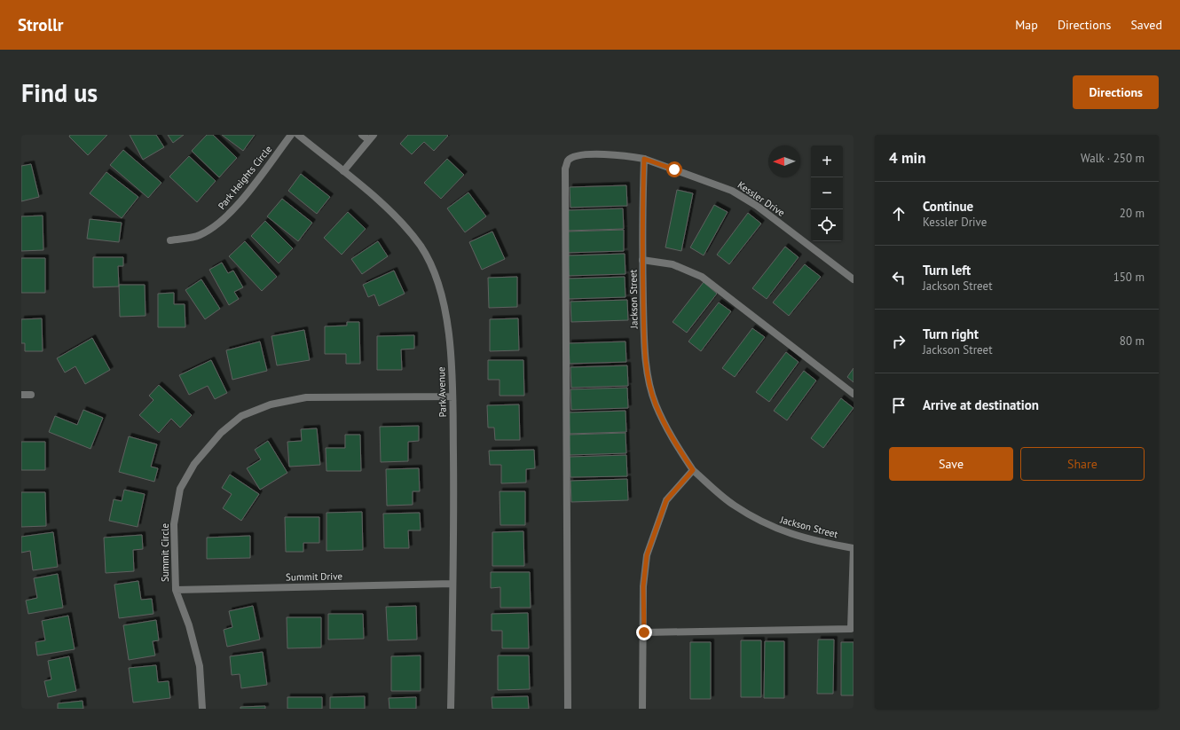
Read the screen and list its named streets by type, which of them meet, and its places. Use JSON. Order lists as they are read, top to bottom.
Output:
{
  "streets": {
    "street": [
      "Park Heights Circle",
      "Kessler Drive",
      "Jackson Street",
      "Park Avenue",
      "Summit Circle",
      "Summit Drive"
    ]
  },
  "crossings": [
    ["Kessler Drive", "Jackson Street"],
    ["Park Avenue", "Summit Circle"],
    ["Park Avenue", "Summit Drive"],
    ["Summit Circle", "Summit Drive"]
  ],
  "north": "left",
  "page": {
    "header": "Strollr",
    "nav": ["Map", "Directions", "Saved"],
    "buttons": [
      "Directions",
      ["Save", "Share"]
    ],
    "title": "Find us",
    "heading": ["4 min", "Walk · 250 m"],
    "map_buttons": ["+", "−"],
    "list": [
      ["Continue", "Kessler Drive", "20 m"],
      ["Turn left", "Jackson Street", "150 m"],
      ["Turn right", "Jackson Street", "80 m"],
      "Arrive at destination"
    ]
  }
}
